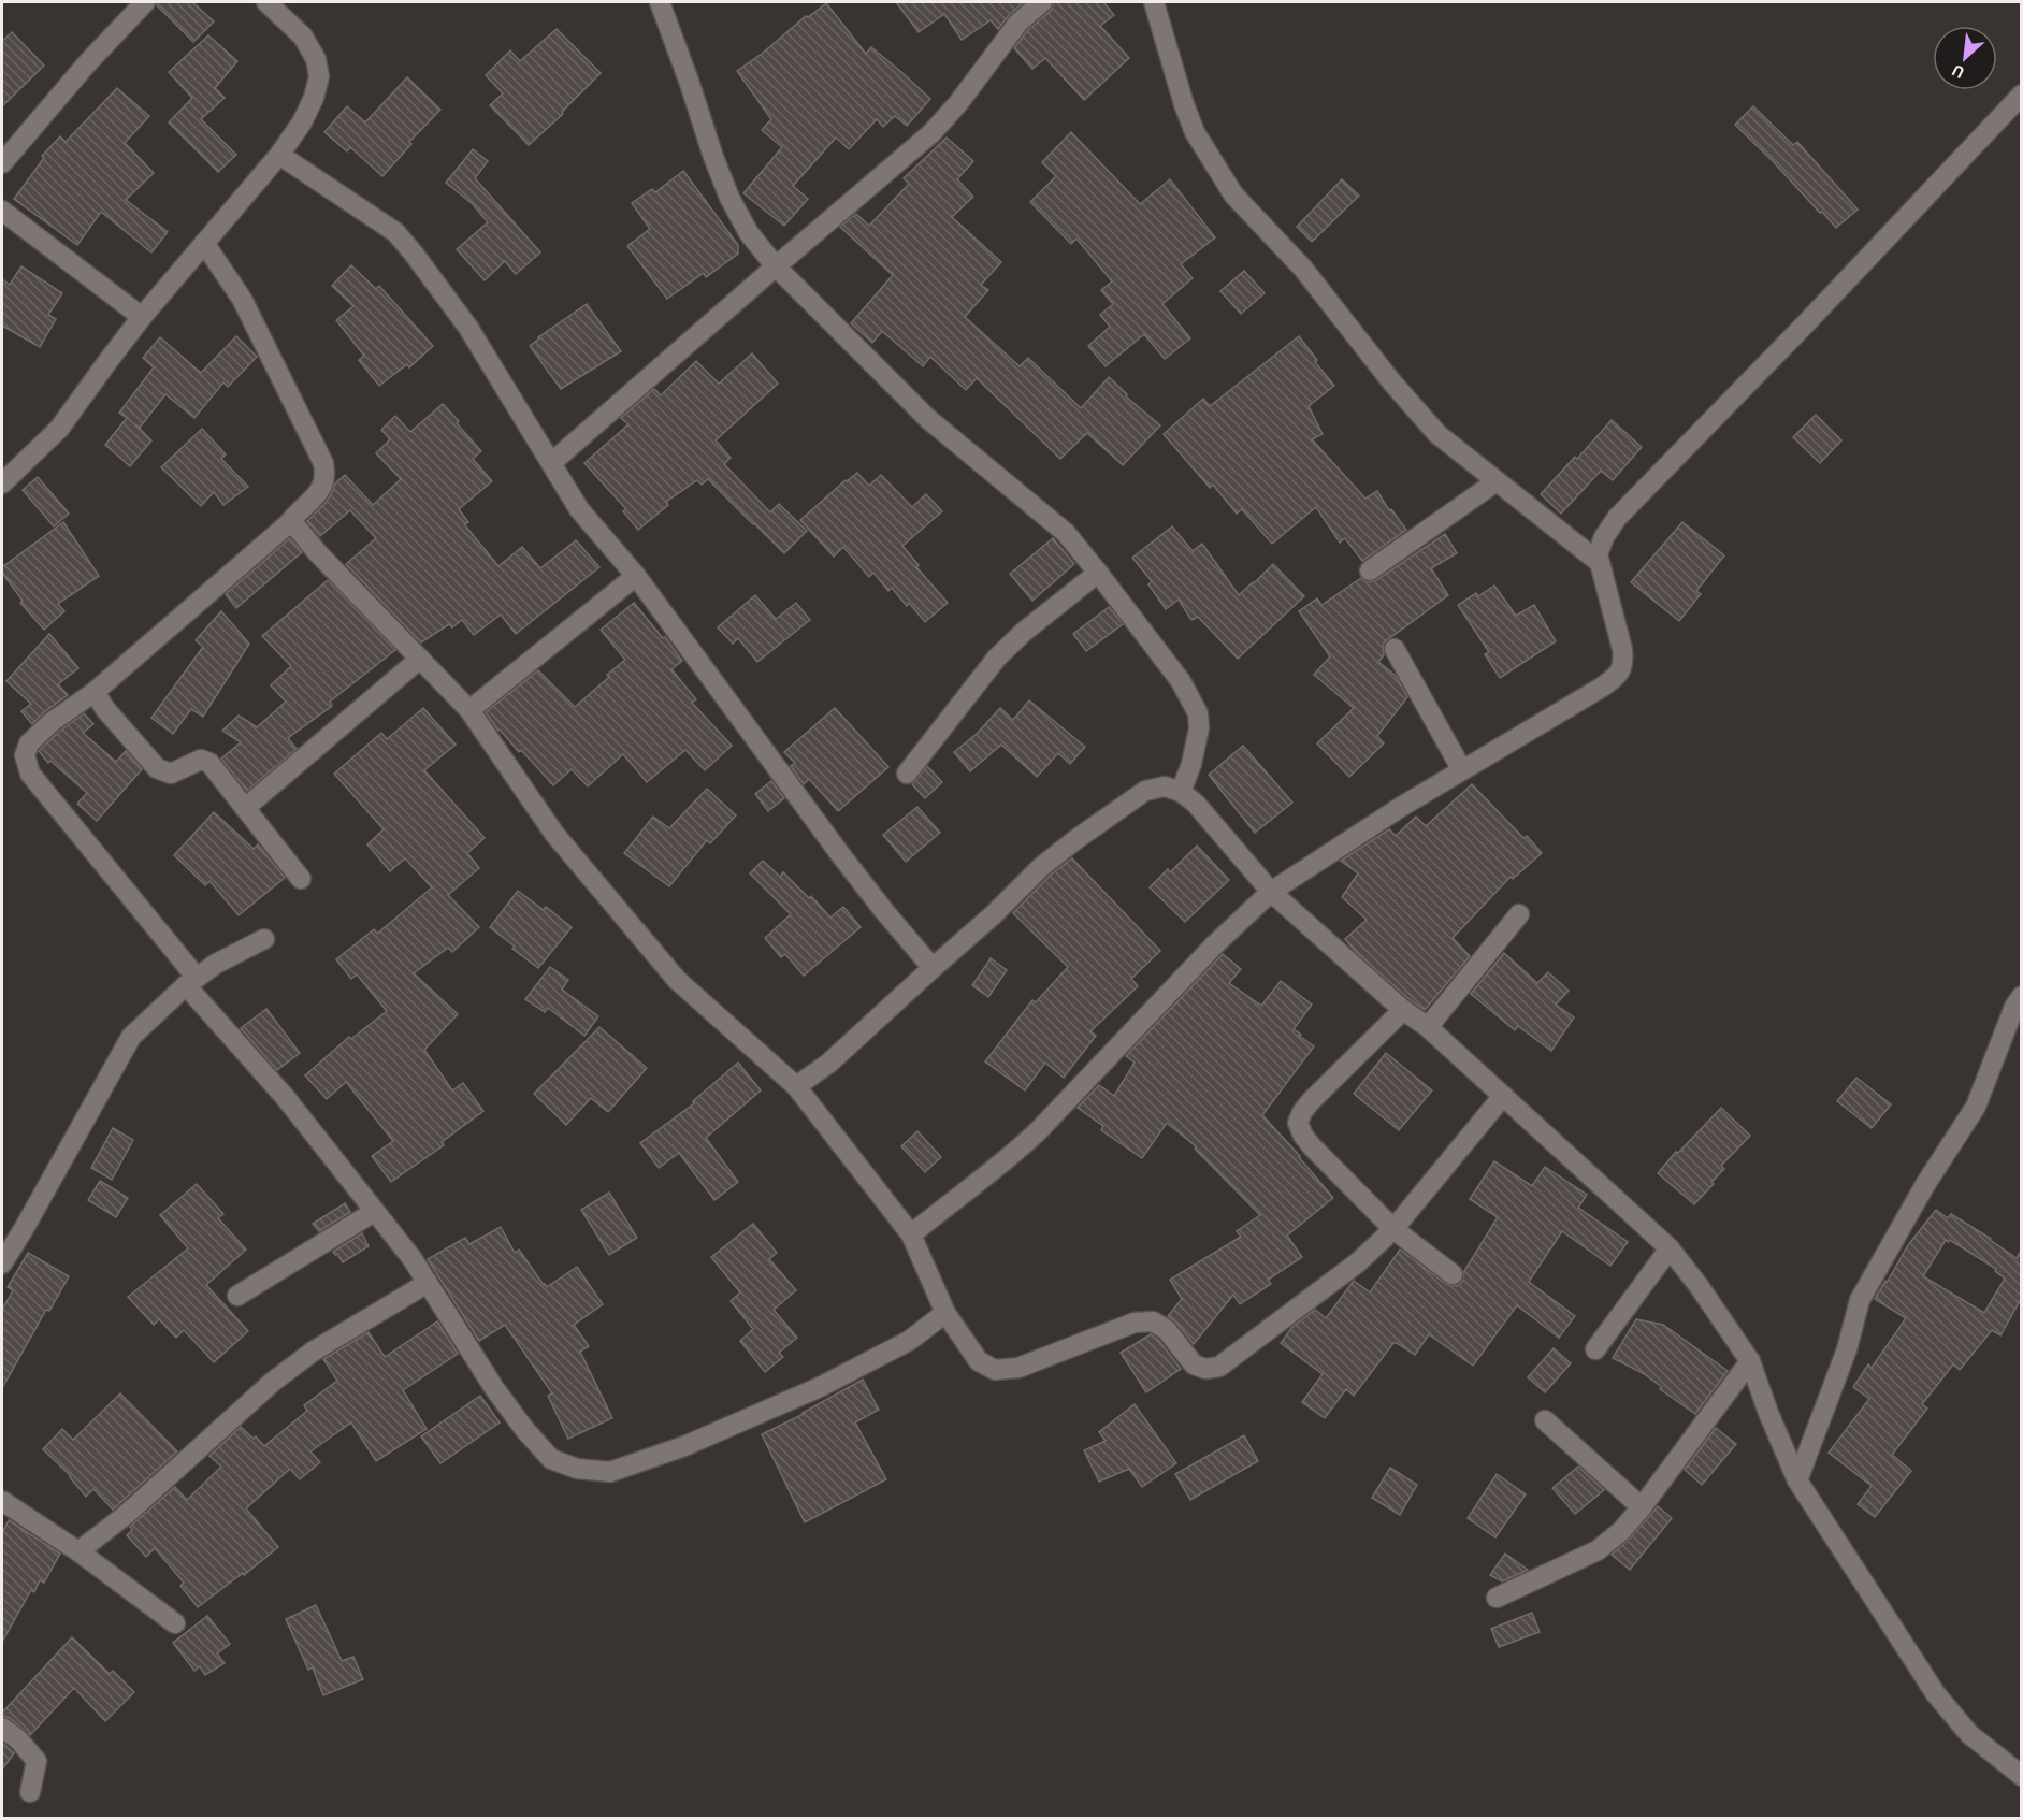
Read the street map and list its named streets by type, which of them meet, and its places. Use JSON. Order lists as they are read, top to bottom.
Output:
{
  "north": "bottom left"
}
